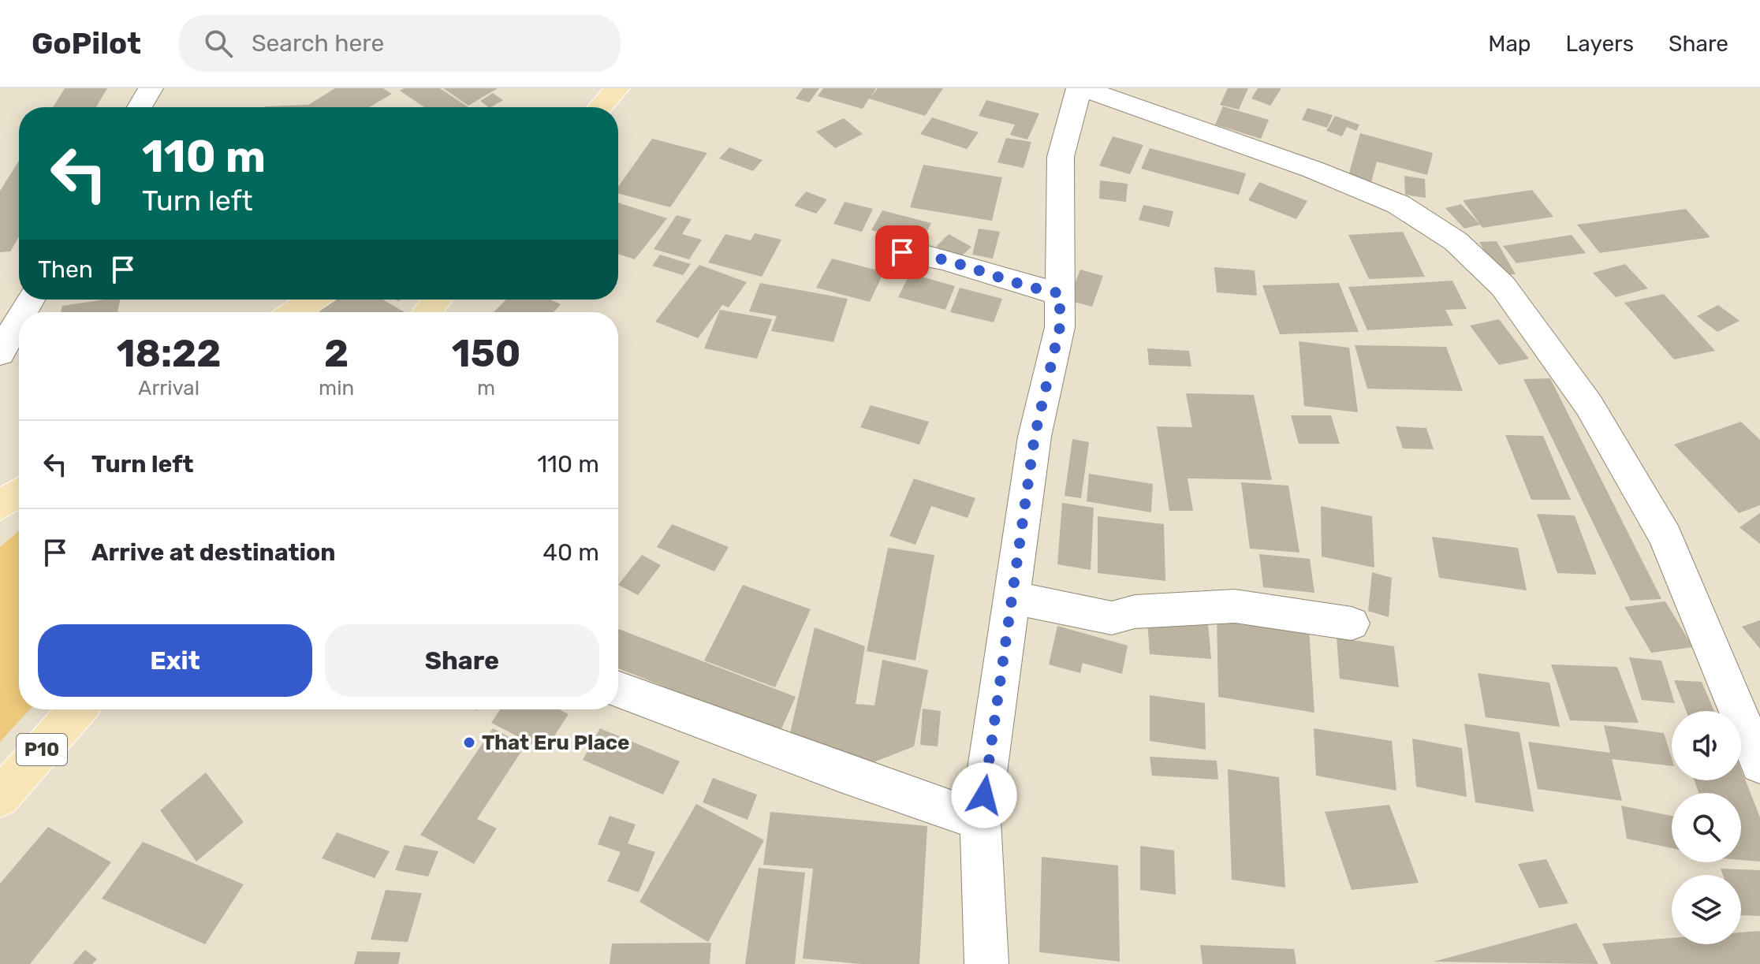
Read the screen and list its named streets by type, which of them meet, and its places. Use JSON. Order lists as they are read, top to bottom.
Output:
{
  "streets": {
    "main road": ["P10"]
  },
  "places": ["That Eru Place"],
  "page": {
    "header": "GoPilot",
    "search": "Search here",
    "nav": ["Map", "Layers", "Share"],
    "turn": ["110 m", "Turn left"],
    "then": "Then",
    "eta": [
      "18:22",
      "Arrival",
      "2",
      "min",
      "150",
      "m"
    ],
    "list": [
      {
        "name": "Turn left",
        "value": "110 m"
      },
      {
        "name": "Arrive at destination",
        "value": "40 m"
      }
    ],
    "buttons": ["Exit", "Share"]
  }
}
